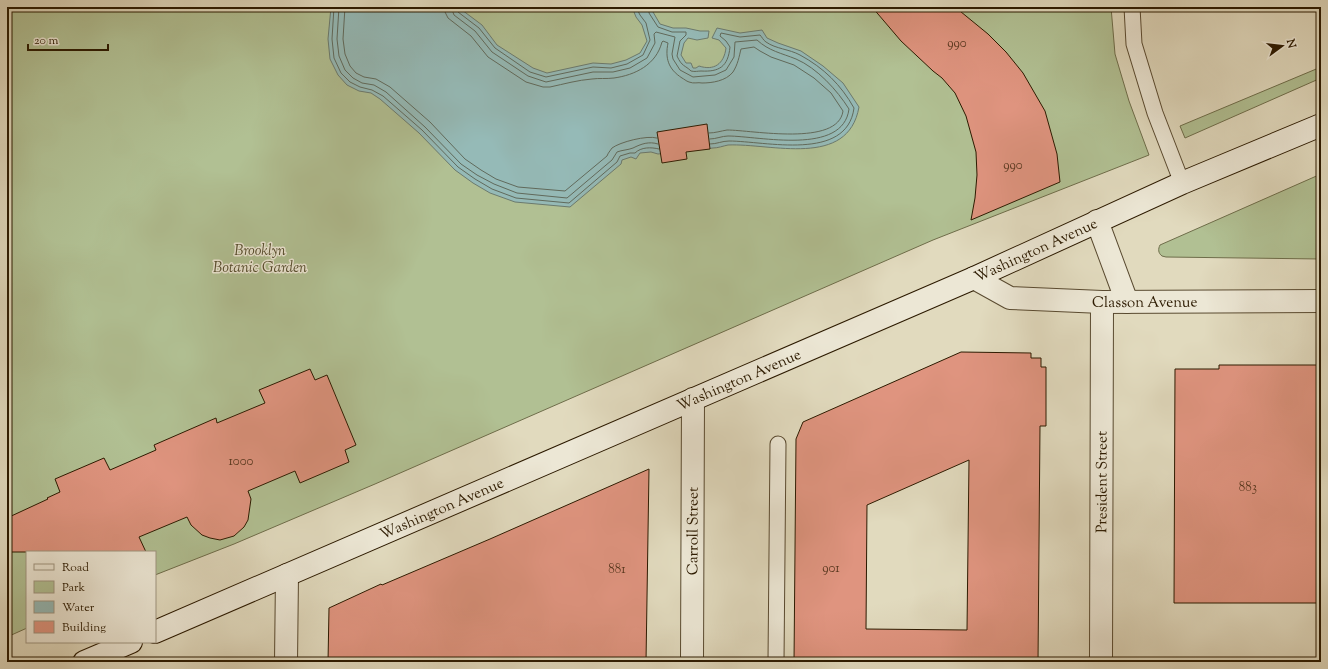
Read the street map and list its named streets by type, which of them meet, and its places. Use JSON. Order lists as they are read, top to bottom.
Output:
{
  "streets": {
    "main road": [
      "Washington Avenue",
      "Classon Avenue",
      "President Street",
      "Carroll Street"
    ]
  },
  "crossings": [
    ["Washington Avenue", "Classon Avenue"],
    ["Washington Avenue", "Carroll Street"],
    ["Classon Avenue", "President Street"]
  ],
  "parks": ["Brooklyn Botanic Garden"],
  "house_numbers": [
    "990",
    "990",
    "1000",
    "883",
    "901",
    "881"
  ],
  "legend": [
    "Road",
    "Park",
    "Water",
    "Building"
  ],
  "scale_bar": "20 m",
  "north": "right"
}
